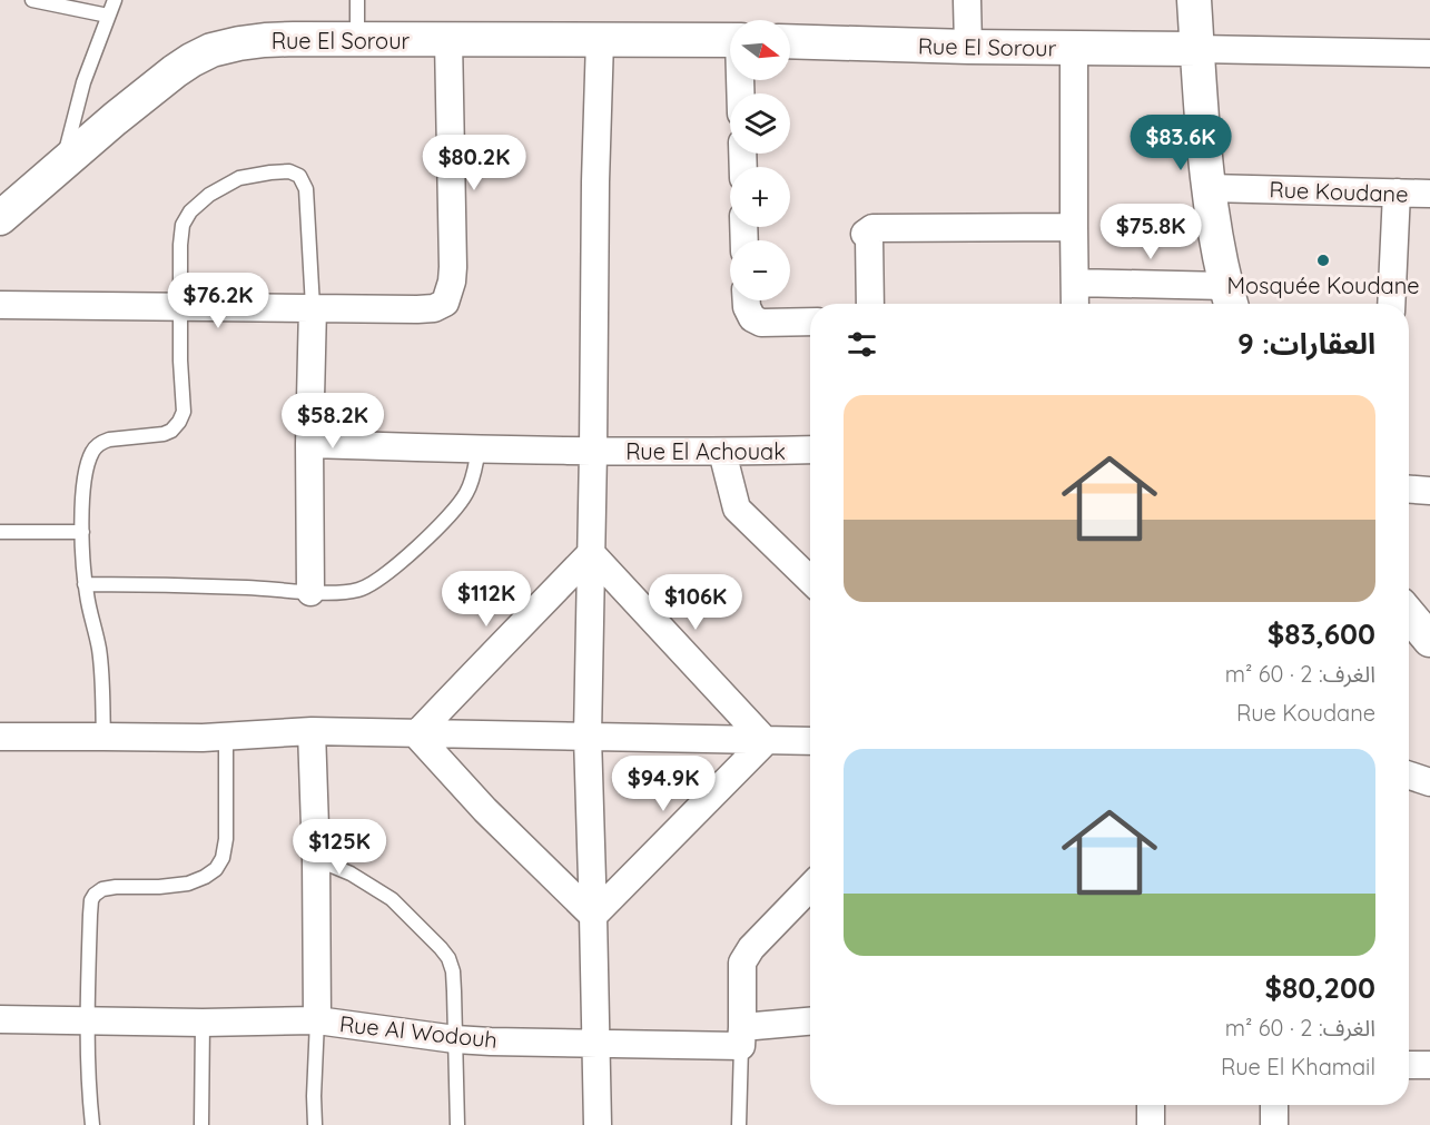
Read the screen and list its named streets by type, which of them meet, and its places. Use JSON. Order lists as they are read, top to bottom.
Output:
{
  "streets": {
    "street": [
      "Rue El Sorour",
      "Rue Koudane",
      "Rue El Achouak",
      "Rue Al Wodouh"
    ]
  },
  "places": ["Mosquée Koudane"],
  "north": "right",
  "page": {
    "map_buttons": ["+", "−"],
    "price": [
      "$83.6K",
      "$80.2K",
      "$75.8K",
      "$76.2K",
      "$58.2K",
      "$112K",
      "$106K",
      "$94.9K",
      "$125K"
    ],
    "heading": "العقارات: 9",
    "list": [
      {
        "name": "$83,600",
        "note": "الغرف: 2 · 60 m² · Rue Koudane"
      },
      {
        "name": "$80,200",
        "note": "الغرف: 2 · 60 m² · Rue El Khamail"
      }
    ]
  }
}
